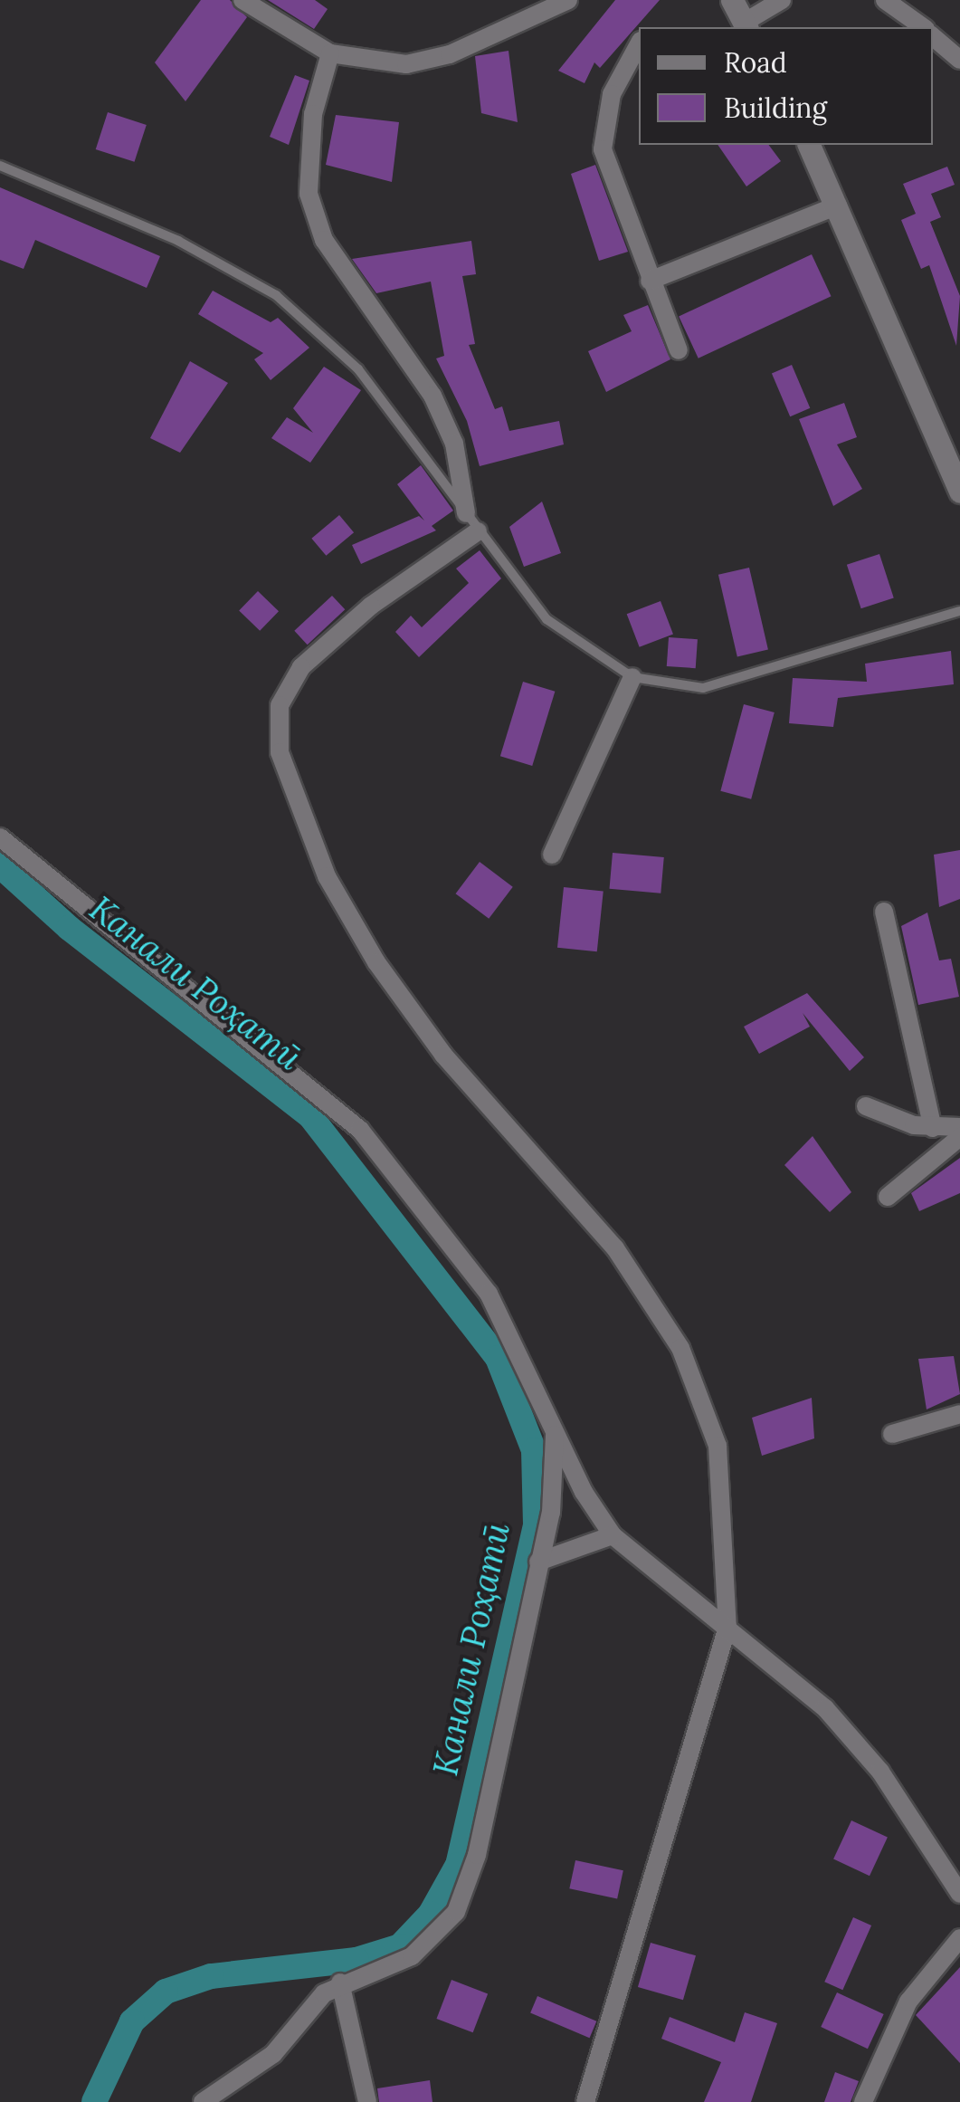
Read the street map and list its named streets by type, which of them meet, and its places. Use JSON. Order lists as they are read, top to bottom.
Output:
{
  "water": ["Канали Роҳатӣ"],
  "legend": ["Road", "Building"]
}
